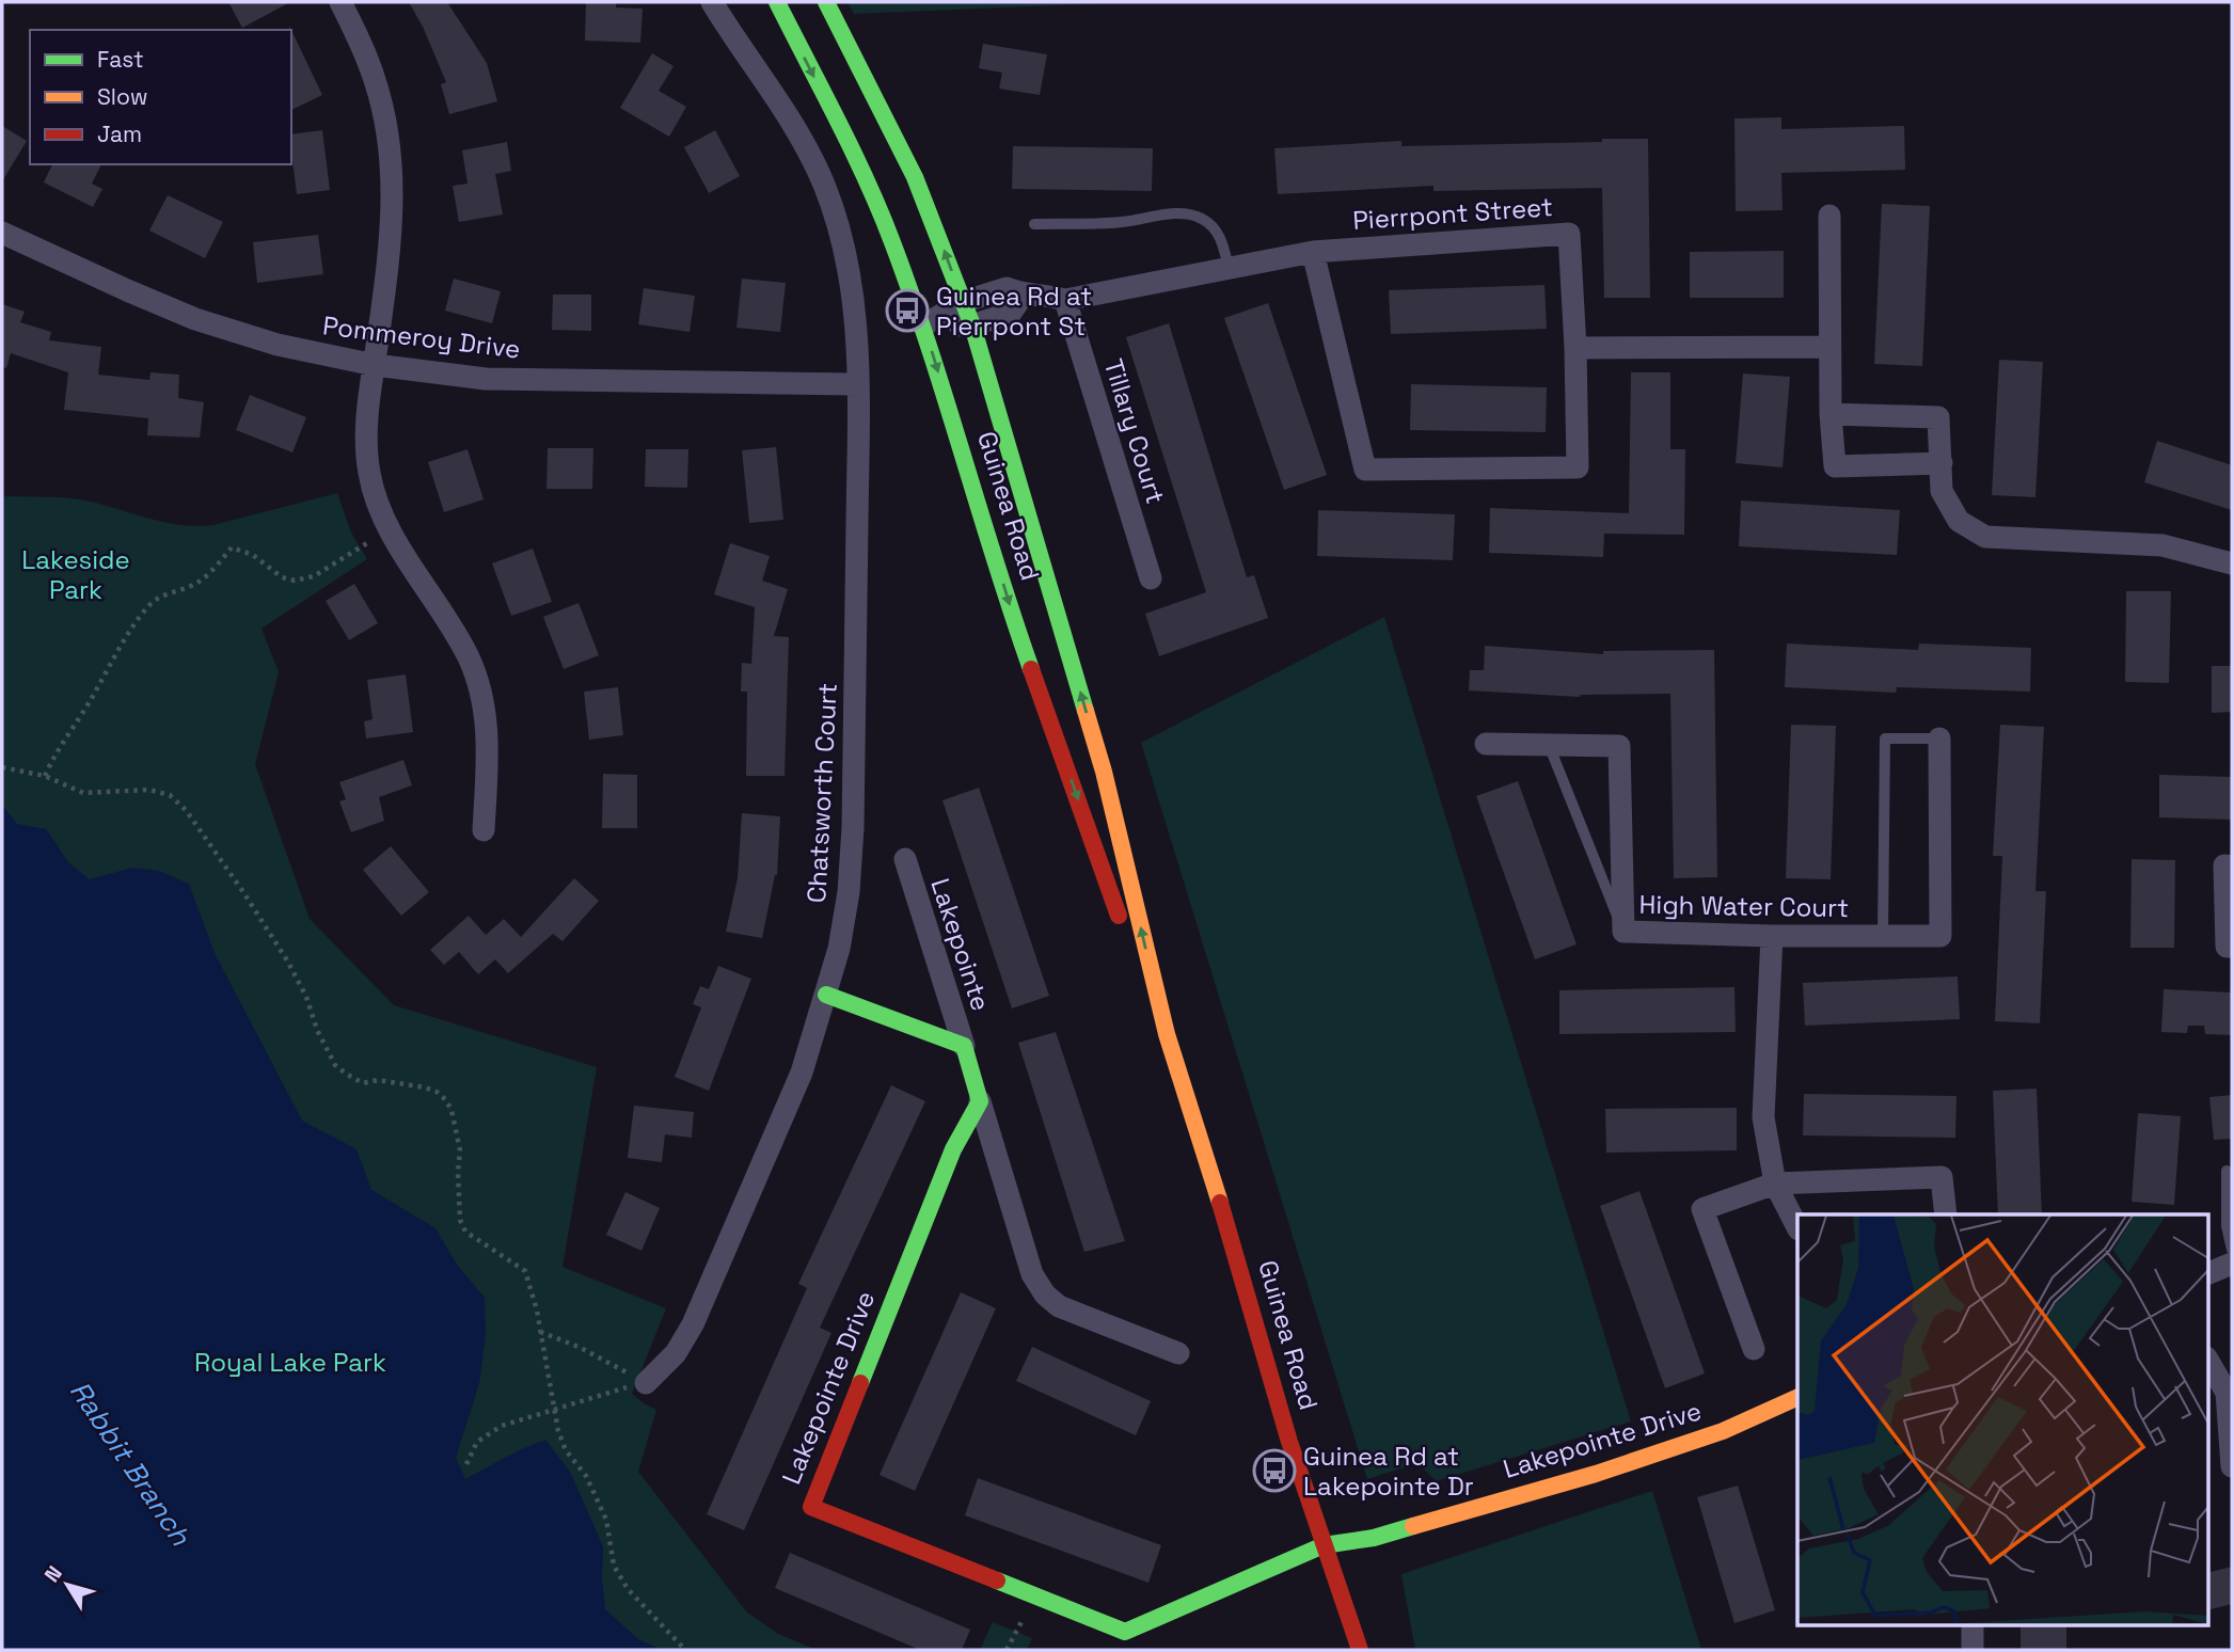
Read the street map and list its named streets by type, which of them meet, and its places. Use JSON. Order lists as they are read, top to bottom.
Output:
{
  "streets": {
    "main road": ["Guinea Road", "Lakepointe Drive"],
    "street": [
      "Pierrpont Street",
      "Pommeroy Drive",
      "Tillary Court",
      "Chatsworth Court",
      "High Water Court",
      "Lakepointe"
    ]
  },
  "crossings": [
    ["Pierrpont Street", "Tillary Court"],
    ["Pierrpont Street", "Guinea Road"],
    ["Pommeroy Drive", "Chatsworth Court"],
    ["Guinea Road", "Lakepointe Drive"]
  ],
  "water": ["Rabbit Branch"],
  "parks": ["Lakeside Park", "Royal Lake Park"],
  "places": {
    "bus stop": ["Guinea Rd at Pierrpont St", "Guinea Rd at Lakepointe Dr"]
  },
  "legend": ["Fast", "Slow", "Jam"],
  "north": "top left"
}
